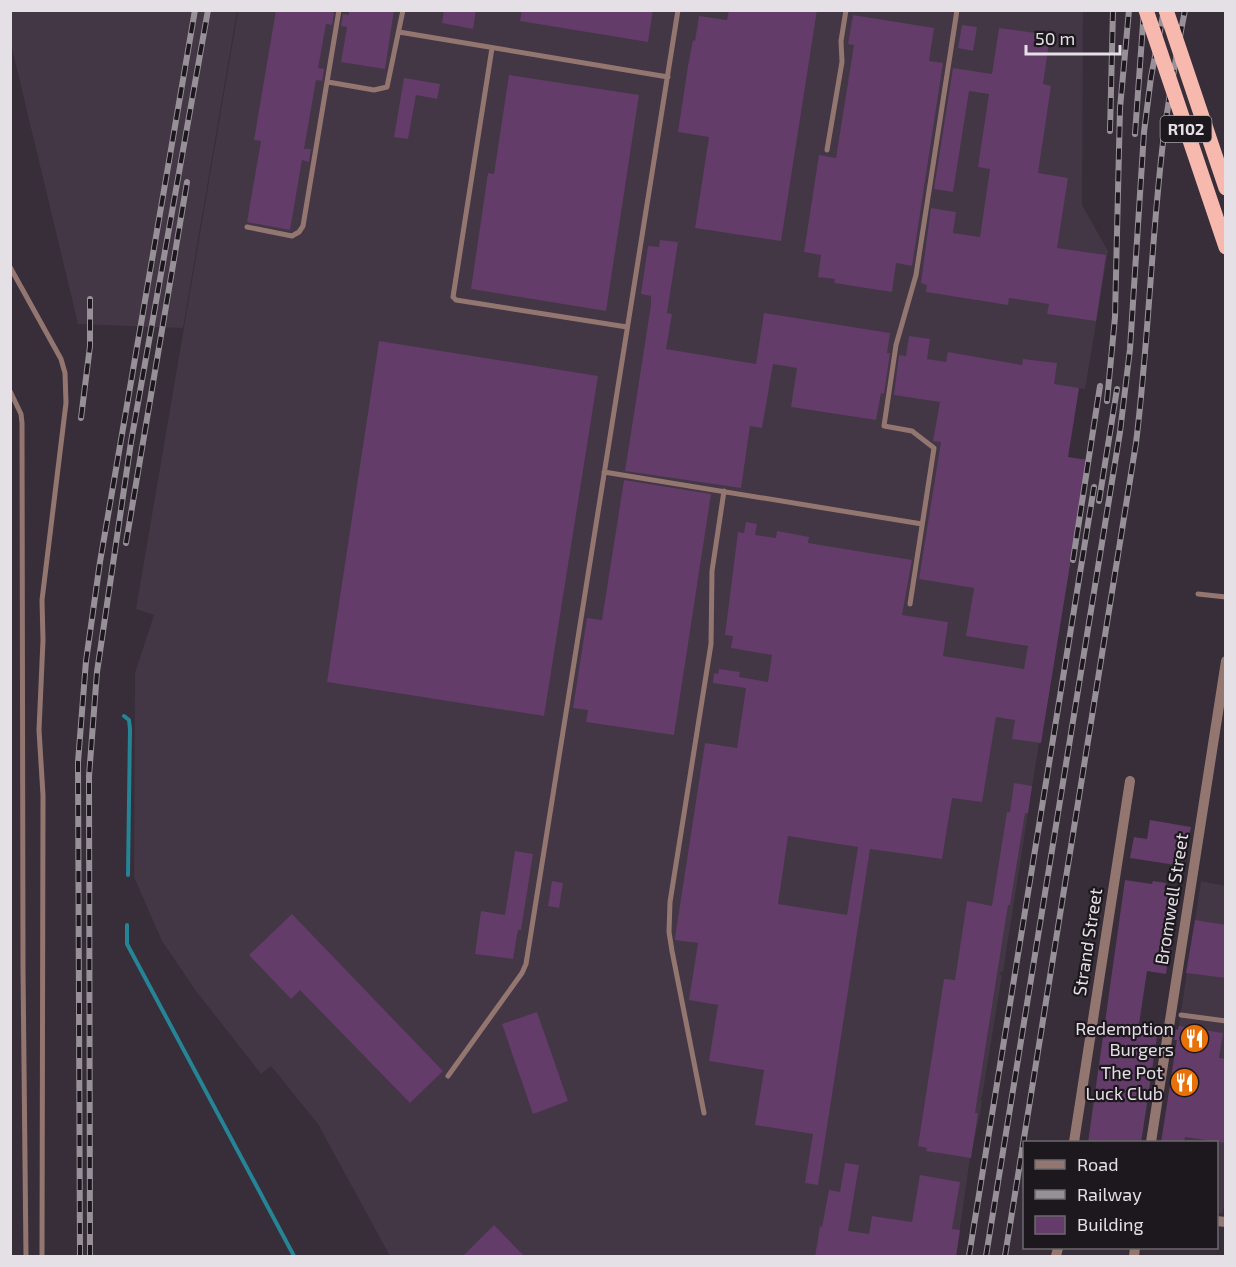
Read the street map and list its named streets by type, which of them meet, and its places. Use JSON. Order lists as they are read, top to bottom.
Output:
{
  "streets": {
    "main road": ["R102"],
    "street": ["Bromwell Street", "Strand Street"]
  },
  "places": {
    "restaurant": ["Redemption Burgers", "The Pot Luck Club"]
  },
  "legend": ["Road", "Railway", "Building"],
  "scale_bar": "50 m"
}
